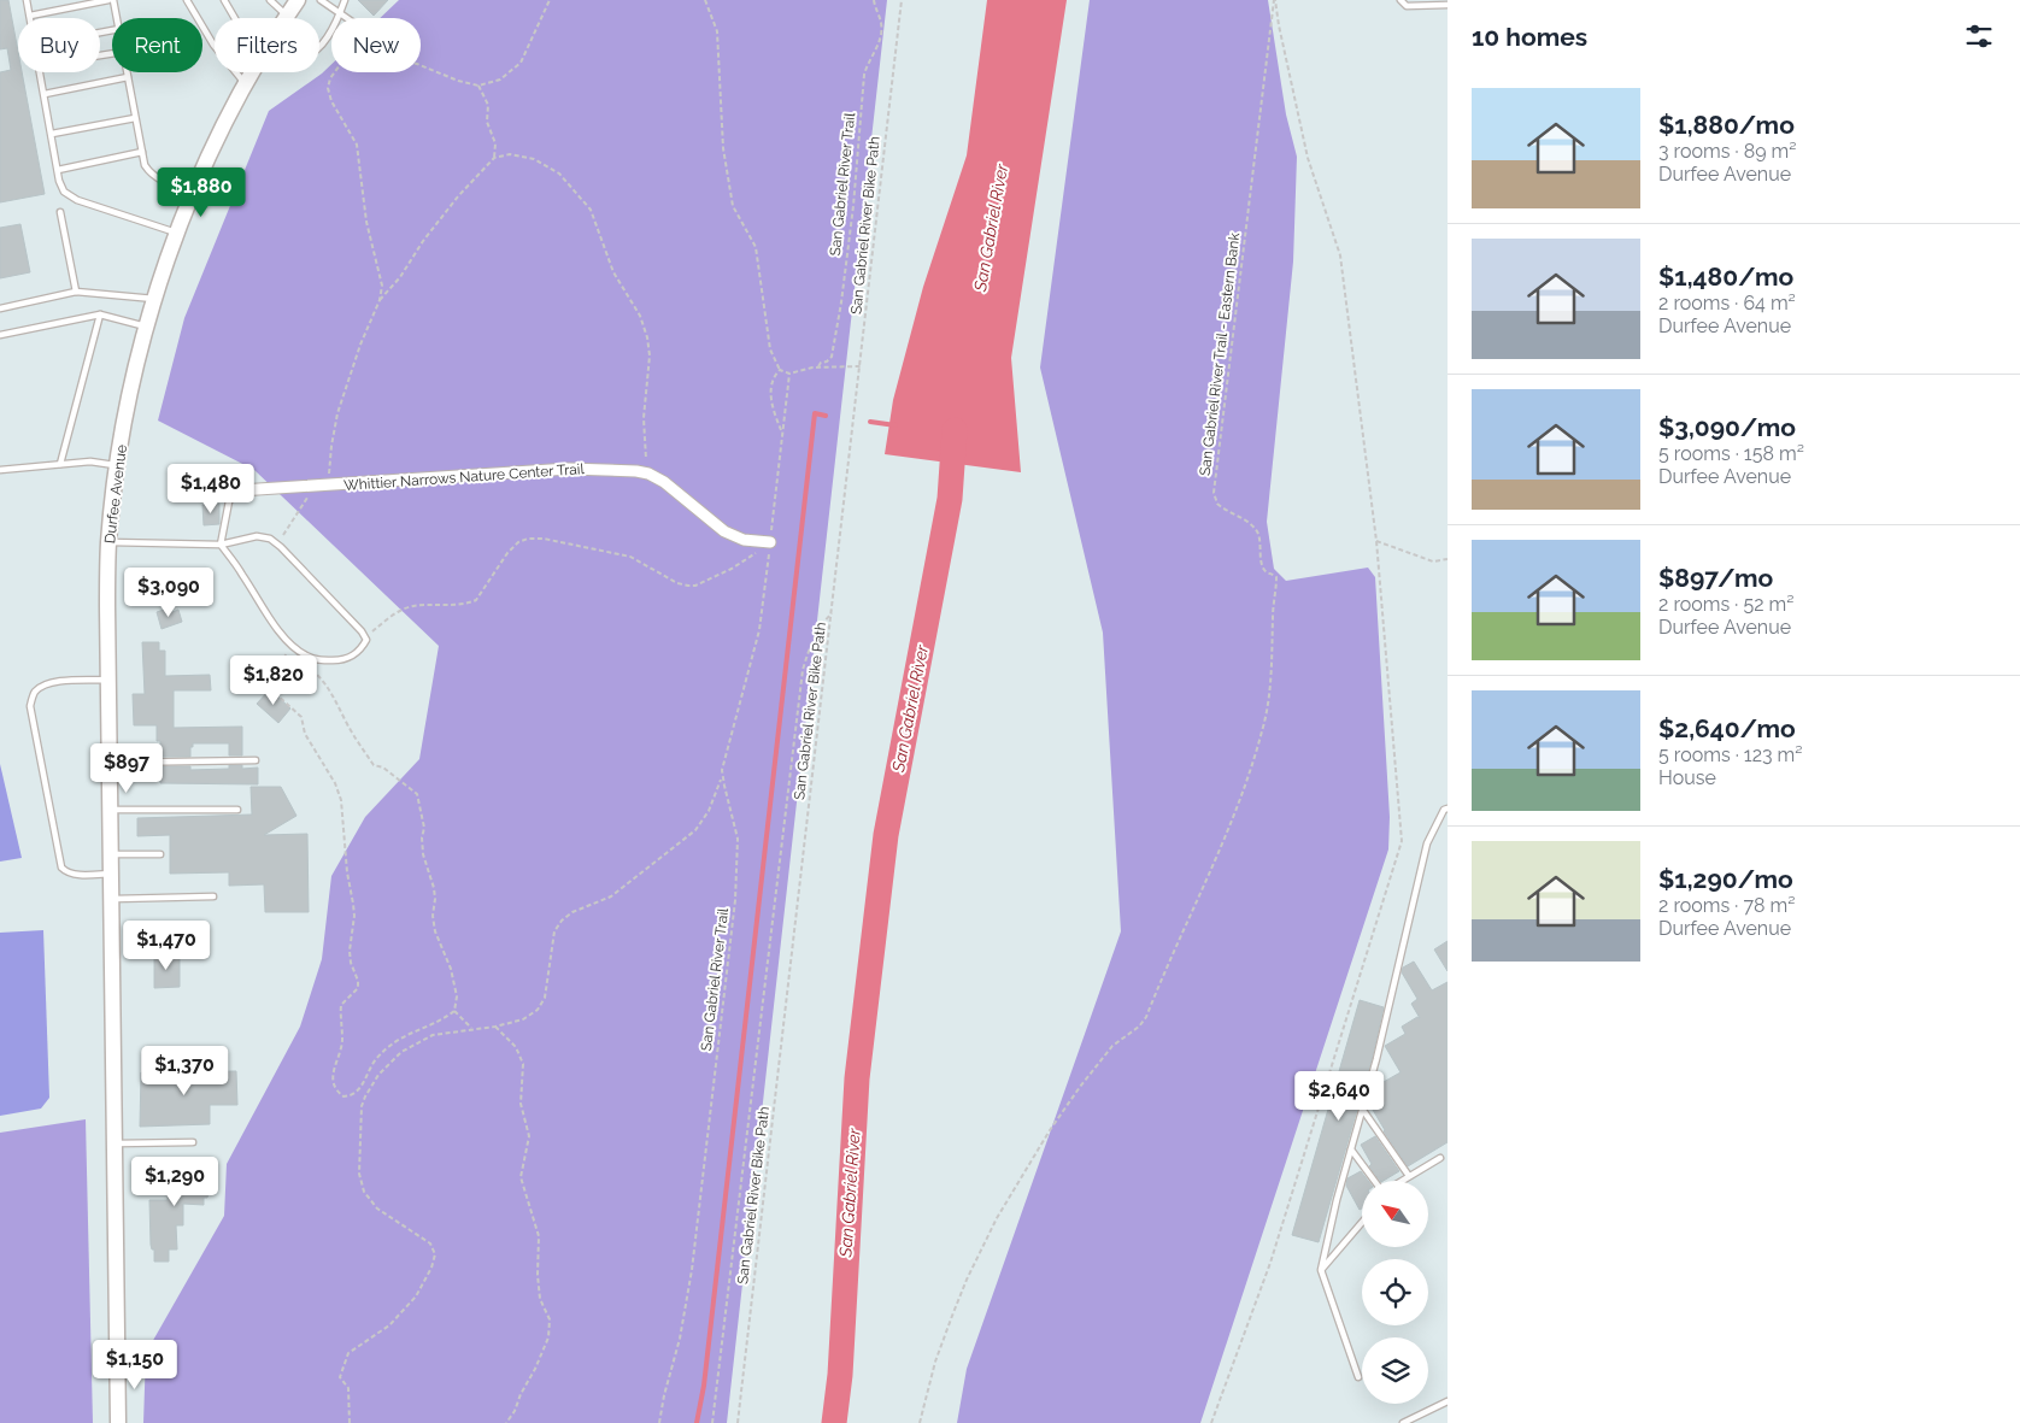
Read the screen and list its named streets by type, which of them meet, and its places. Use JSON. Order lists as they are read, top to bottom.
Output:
{
  "streets": {
    "main road": ["Durfee Avenue"],
    "street": ["Whittier Narrows Nature Center Trail"],
    "path": ["San Gabriel River Trail", "San Gabriel River Bike Path", "San Gabriel River Trail - Eastern Bank"]
  },
  "crossings": [
    ["San Gabriel River Trail", "Whittier Narrows Nature Center Trail"]
  ],
  "water": ["San Gabriel River"],
  "north": "top left",
  "page": {
    "heading": "10 homes",
    "chip": [
      "Buy",
      "Rent",
      "Filters",
      "New"
    ],
    "list": [
      {
        "name": "$1,880/mo",
        "note": "3 rooms · 89 m² · Durfee Avenue"
      },
      {
        "name": "$1,480/mo",
        "note": "2 rooms · 64 m² · Durfee Avenue"
      },
      {
        "name": "$3,090/mo",
        "note": "5 rooms · 158 m² · Durfee Avenue"
      },
      {
        "name": "$897/mo",
        "note": "2 rooms · 52 m² · Durfee Avenue"
      },
      {
        "name": "$2,640/mo",
        "note": "5 rooms · 123 m² · House"
      },
      {
        "name": "$1,290/mo",
        "note": "2 rooms · 78 m² · Durfee Avenue"
      }
    ],
    "price": [
      "$1,880",
      "$1,480",
      "$3,090",
      "$1,820",
      "$897",
      "$1,470",
      "$1,370",
      "$2,640",
      "$1,290",
      "$1,150"
    ]
  }
}
